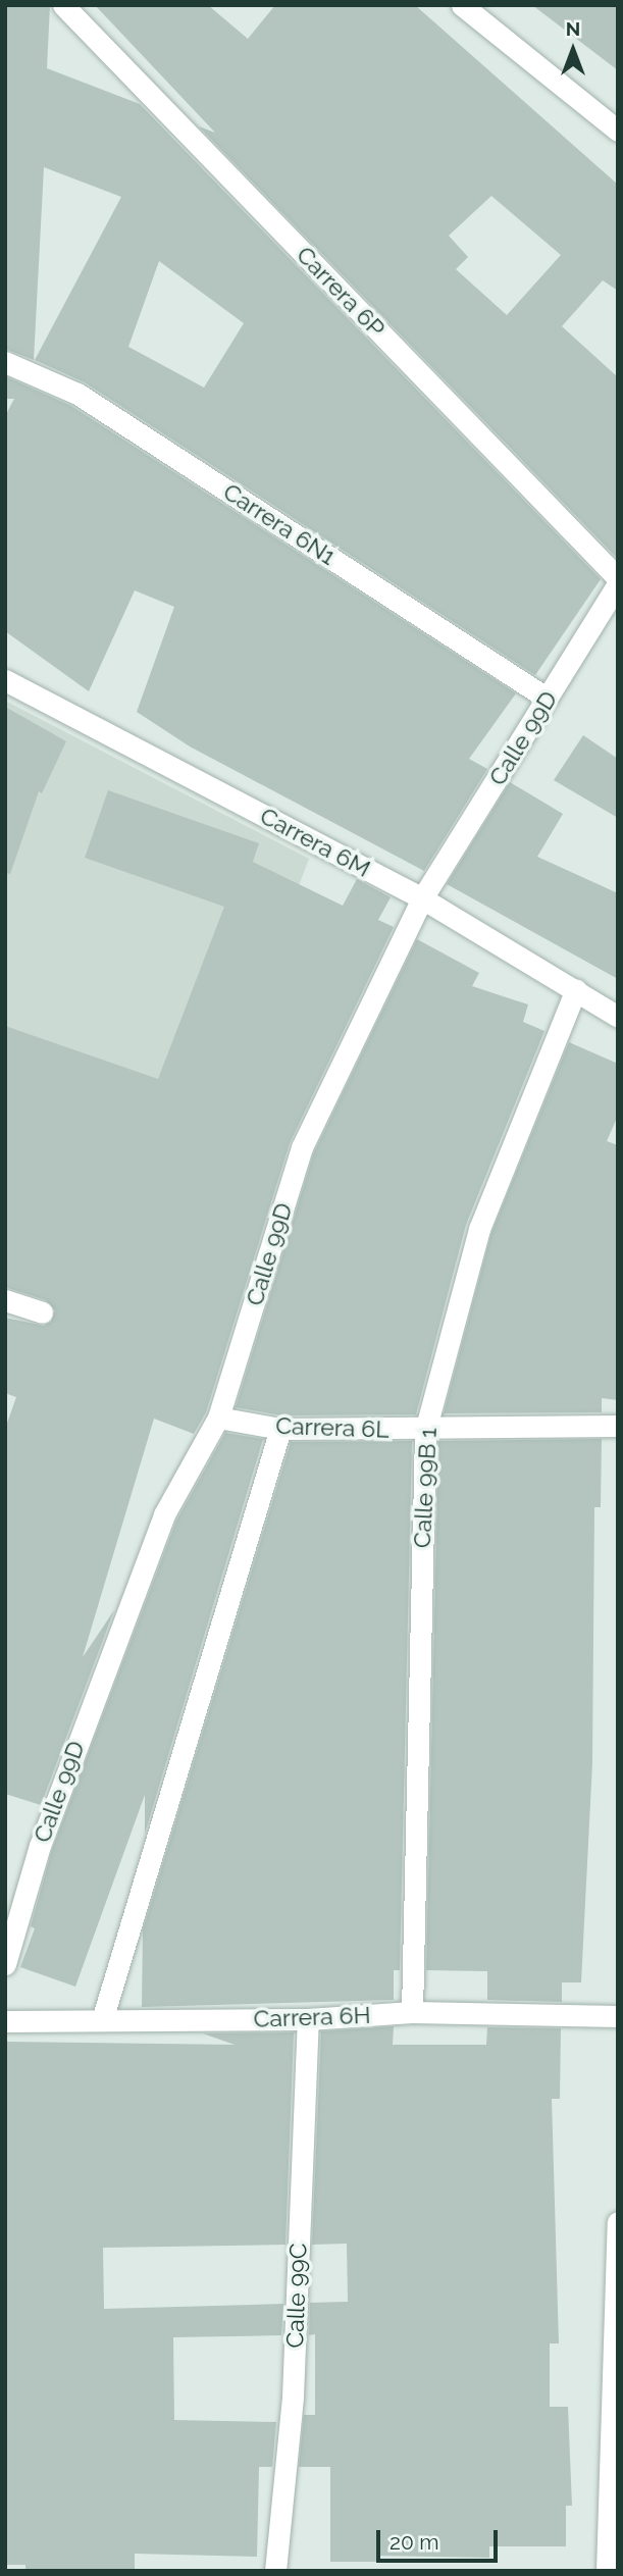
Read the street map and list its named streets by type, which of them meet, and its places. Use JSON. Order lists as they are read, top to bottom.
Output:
{
  "streets": {
    "street": [
      "Carrera 6P",
      "Carrera 6N1",
      "Calle 99D",
      "Carrera 6M",
      "Carrera 6L",
      "Calle 99B 1",
      "Carrera 6H",
      "Calle 99C"
    ]
  },
  "crossings": [
    ["Carrera 6N1", "Calle 99D"],
    ["Calle 99D", "Carrera 6M"],
    ["Calle 99D", "Carrera 6L"],
    ["Carrera 6M", "Calle 99B 1"],
    ["Carrera 6L", "Calle 99B 1"],
    ["Calle 99B 1", "Carrera 6H"],
    ["Carrera 6H", "Calle 99C"]
  ],
  "scale_bar": "20 m",
  "north": "top"
}
